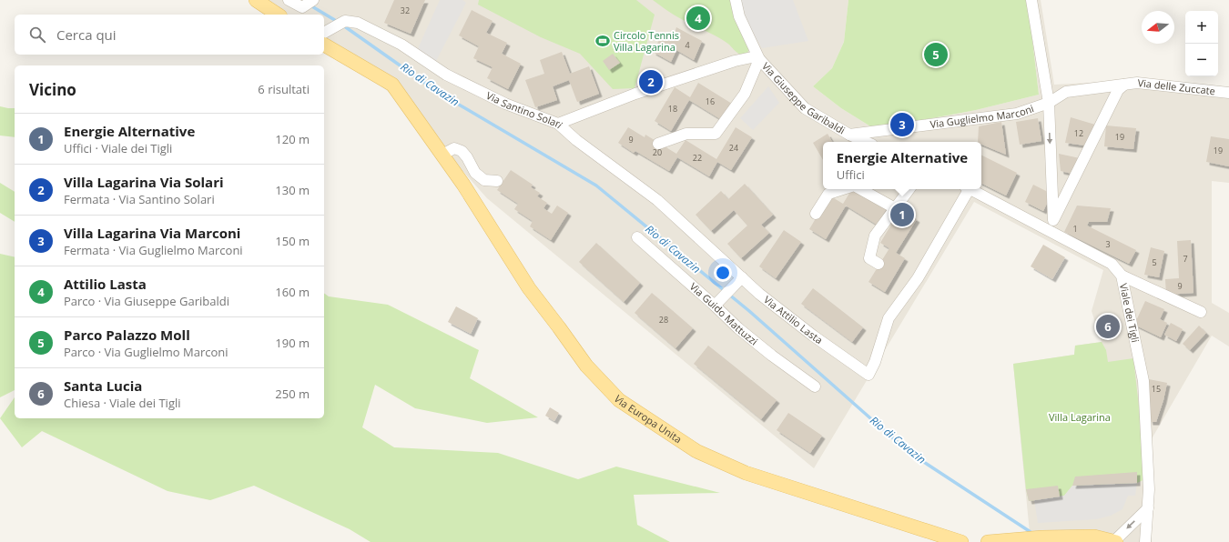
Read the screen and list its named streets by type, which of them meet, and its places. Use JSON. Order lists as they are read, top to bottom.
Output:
{
  "streets": {
    "main road": ["Via Europa Unita"],
    "street": [
      "Via delle Zuccate",
      "Via Giuseppe Garibaldi",
      "Via Santino Solari",
      "Via Guglielmo Marconi",
      "Viale dei Tigli",
      "Via Guido Mattuzzi",
      "Via Attilio Lasta"
    ]
  },
  "crossings": [
    ["Via delle Zuccate", "Via Guglielmo Marconi"],
    ["Via Giuseppe Garibaldi", "Via Santino Solari"],
    ["Via Giuseppe Garibaldi", "Via Guglielmo Marconi"],
    ["Via Santino Solari", "Via Attilio Lasta"],
    ["Via Guglielmo Marconi", "Viale dei Tigli"]
  ],
  "water": ["Rio di Cavazin"],
  "parks": ["Villa Lagarina"],
  "places": {
    "sports": ["Circolo Tennis Villa Lagarina"]
  },
  "house_numbers": [
    "32",
    "4",
    "16",
    "18",
    "12",
    "19",
    "9",
    "24",
    "19",
    "20",
    "22",
    "1",
    "3",
    "7",
    "5",
    "9",
    "28",
    "15"
  ],
  "north": "left",
  "page": {
    "pins": [
      "4",
      "5",
      "2",
      "3",
      "1",
      "6"
    ],
    "map_buttons": ["+", "−"],
    "search": "Cerca qui",
    "heading": ["Vicino", "6 risultati"],
    "list": [
      {
        "mark": "1",
        "name": "Energie Alternative",
        "note": "Uffici · Viale dei Tigli",
        "value": "120 m"
      },
      {
        "mark": "2",
        "name": "Villa Lagarina Via Solari",
        "note": "Fermata · Via Santino Solari",
        "value": "130 m"
      },
      {
        "mark": "3",
        "name": "Villa Lagarina Via Marconi",
        "note": "Fermata · Via Guglielmo Marconi",
        "value": "150 m"
      },
      {
        "mark": "4",
        "name": "Attilio Lasta",
        "note": "Parco · Via Giuseppe Garibaldi",
        "value": "160 m"
      },
      {
        "mark": "5",
        "name": "Parco Palazzo Moll",
        "note": "Parco · Via Guglielmo Marconi",
        "value": "190 m"
      },
      {
        "mark": "6",
        "name": "Santa Lucia",
        "note": "Chiesa · Viale dei Tigli",
        "value": "250 m"
      }
    ],
    "popup": ["Energie Alternative", "Uffici"]
  }
}
